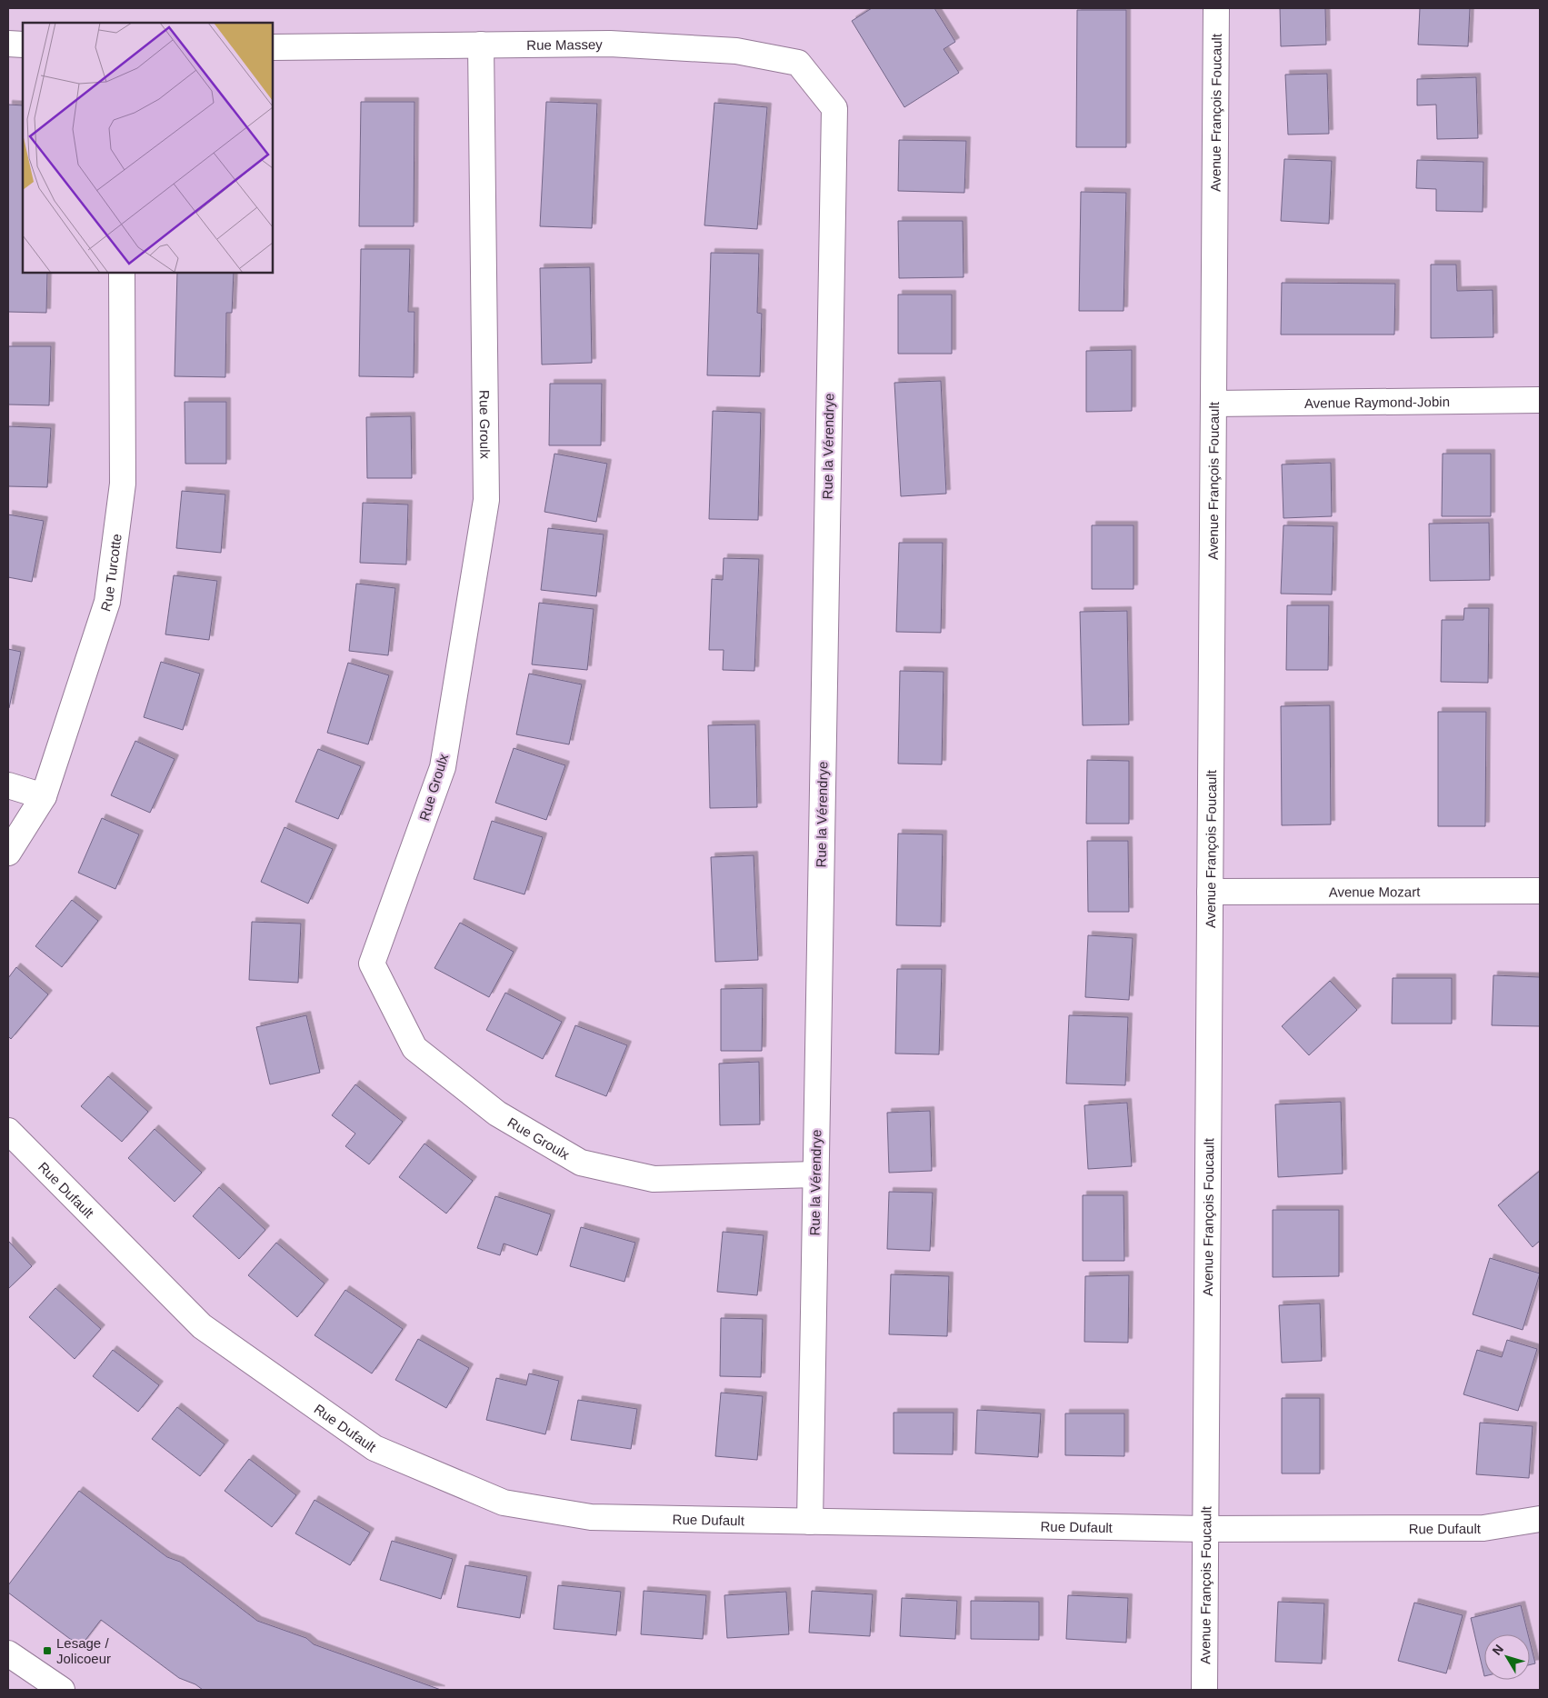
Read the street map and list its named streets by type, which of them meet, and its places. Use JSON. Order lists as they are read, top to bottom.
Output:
{
  "streets": {
    "street": [
      "Rue Massey",
      "Avenue François Foucault",
      "Avenue Raymond-Jobin",
      "Rue Groulx",
      "Rue la Vérendrye",
      "Rue Turcotte",
      "Avenue Mozart",
      "Rue Dufault"
    ]
  },
  "crossings": [
    ["Rue Massey", "Rue Groulx"],
    ["Rue Massey", "Rue la Vérendrye"],
    ["Avenue François Foucault", "Avenue Raymond-Jobin"],
    ["Avenue François Foucault", "Avenue Mozart"],
    ["Avenue François Foucault", "Rue Dufault"],
    ["Rue Groulx", "Rue la Vérendrye"],
    ["Rue la Vérendrye", "Rue Dufault"]
  ],
  "places": {
    "transit": ["Lesage / Jolicoeur"]
  },
  "north": "top left"
}
